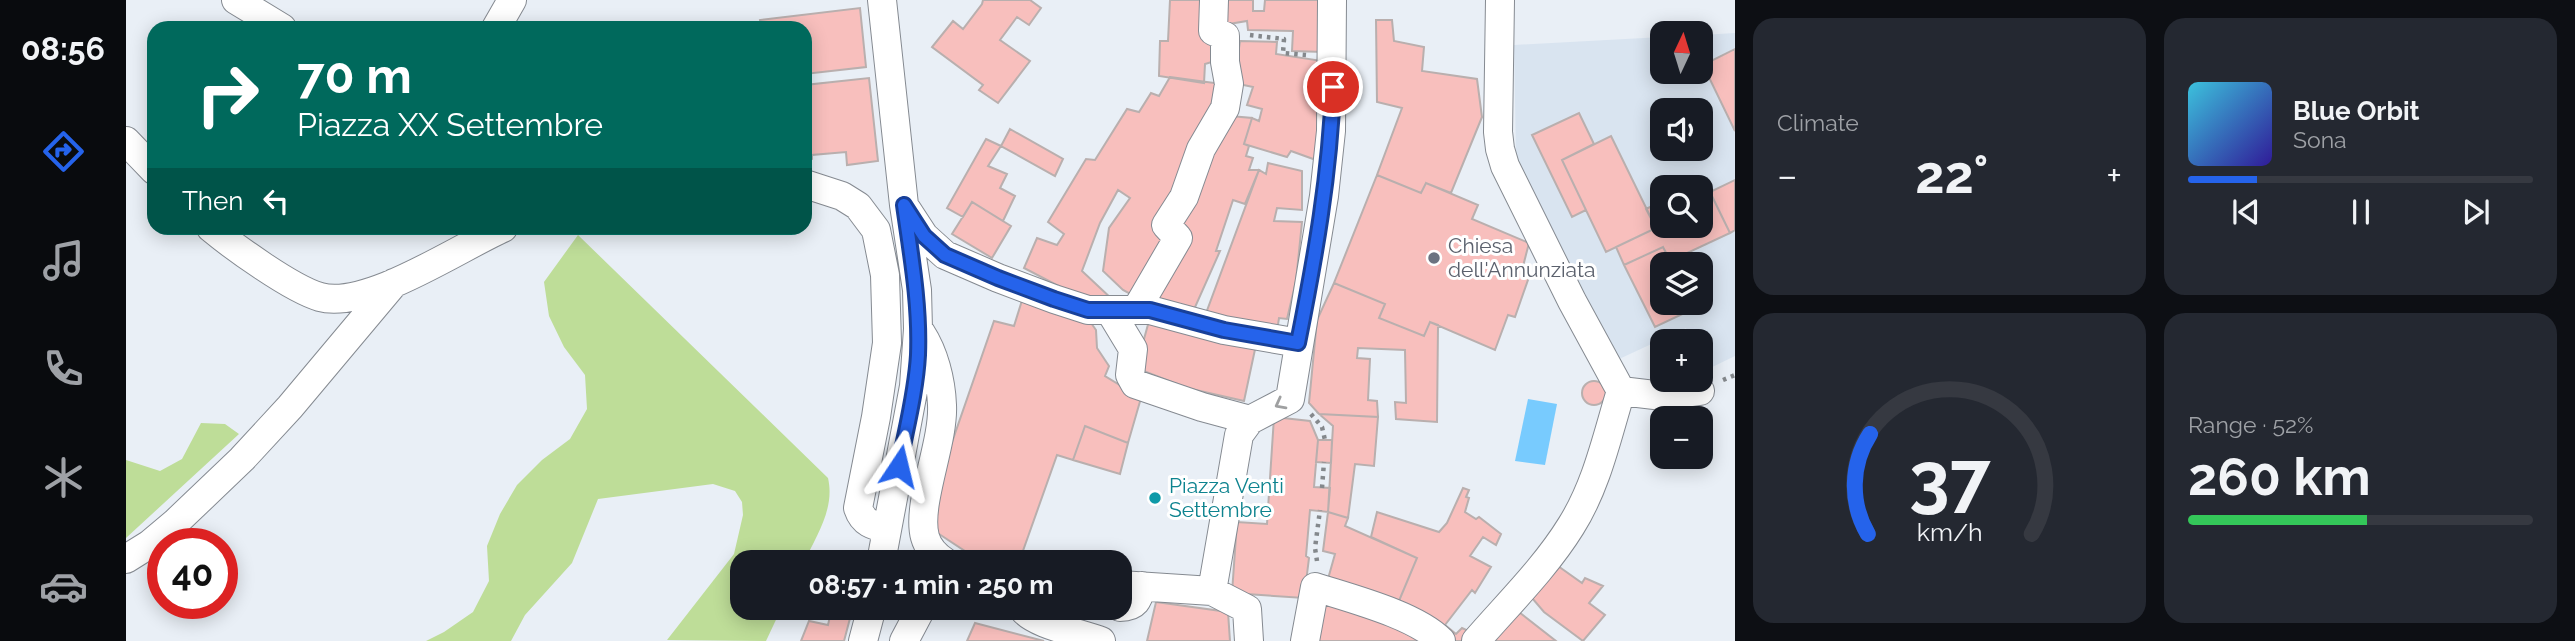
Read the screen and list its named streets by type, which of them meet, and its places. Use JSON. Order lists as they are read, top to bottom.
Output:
{
  "places": ["Chiesa dell'Annunziata", "Piazza Venti Settembre"],
  "north": "top",
  "page": {
    "tabs": "08:56",
    "tile": [
      "Climate",
      ["Range · 52%", "260 km"]
    ],
    "map_buttons": ["+", "−"],
    "turn": ["70 m", "Piazza XX Settembre"],
    "song": ["Blue Orbit", "Sona"],
    "heat": ["−", "22°", "+"],
    "then": "Then",
    "limit": "40",
    "trip": "08:57 · 1 min · 250 m",
    "gauge": ["37", "km/h"]
  }
}
